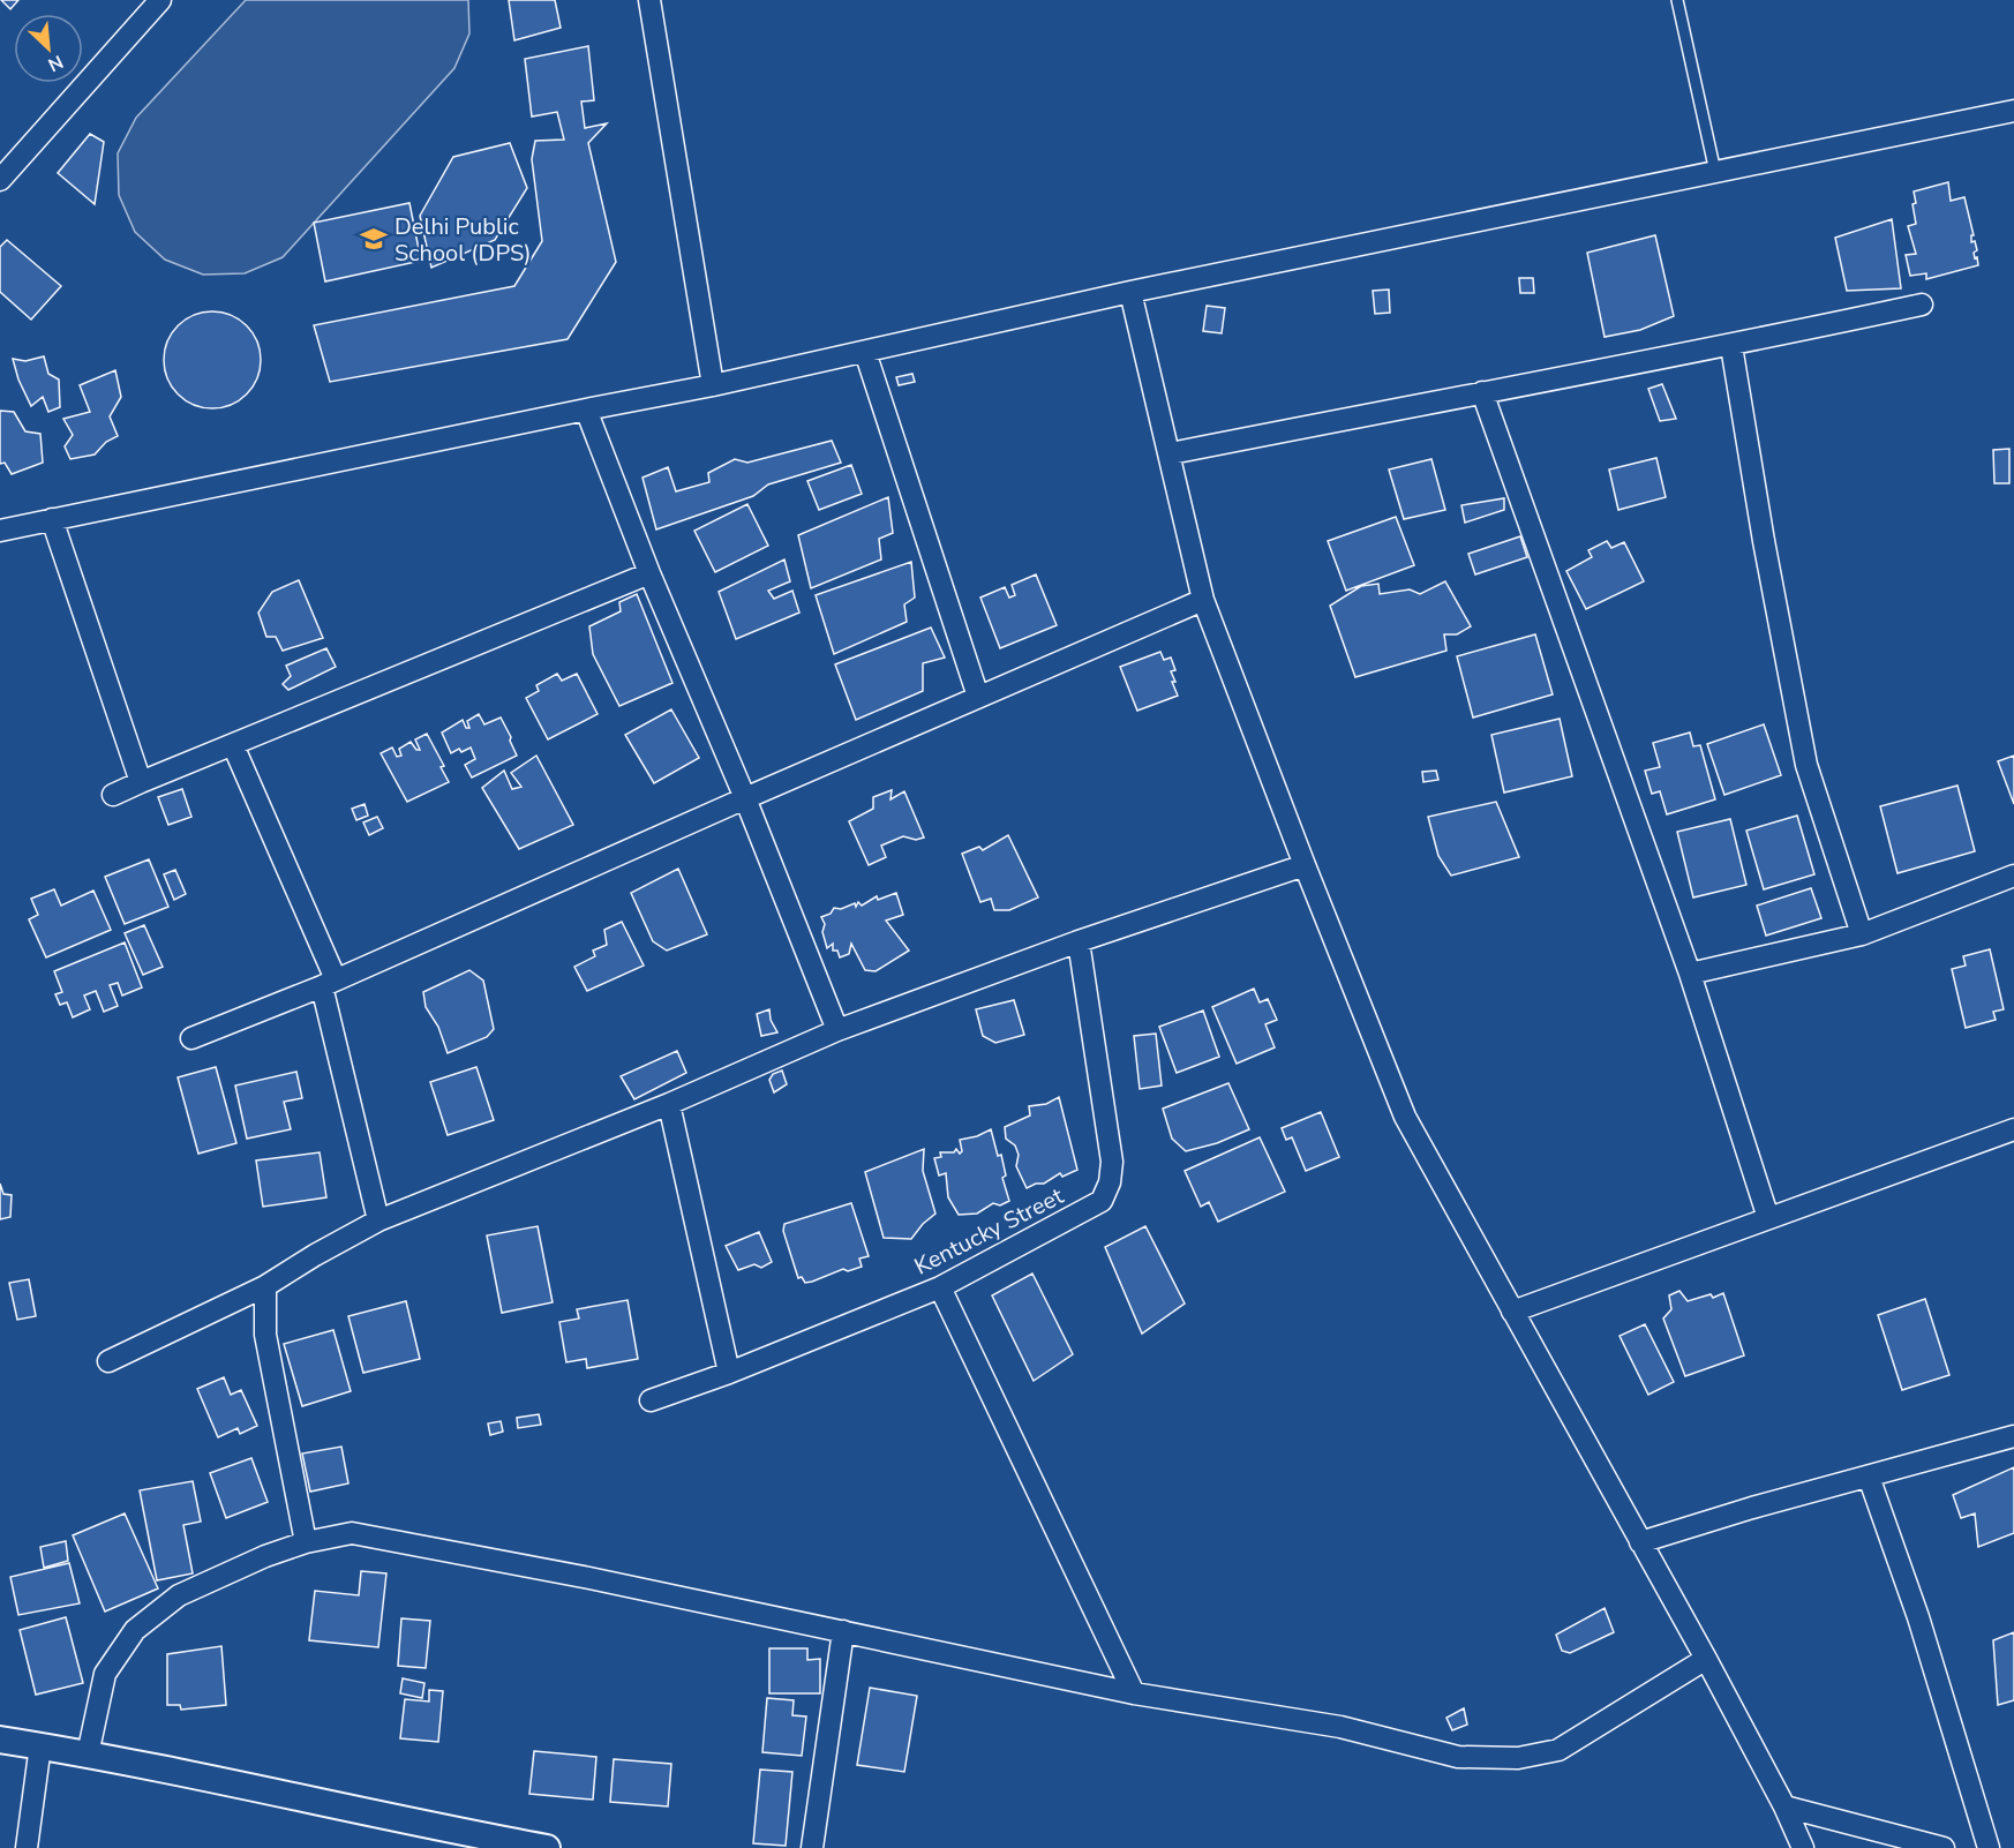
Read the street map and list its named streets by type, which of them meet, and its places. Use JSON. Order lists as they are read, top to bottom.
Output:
{
  "streets": {
    "street": ["Kentucky Street"]
  },
  "places": {
    "school or university": ["Delhi Public School (DPS)"]
  },
  "north": "bottom right"
}
